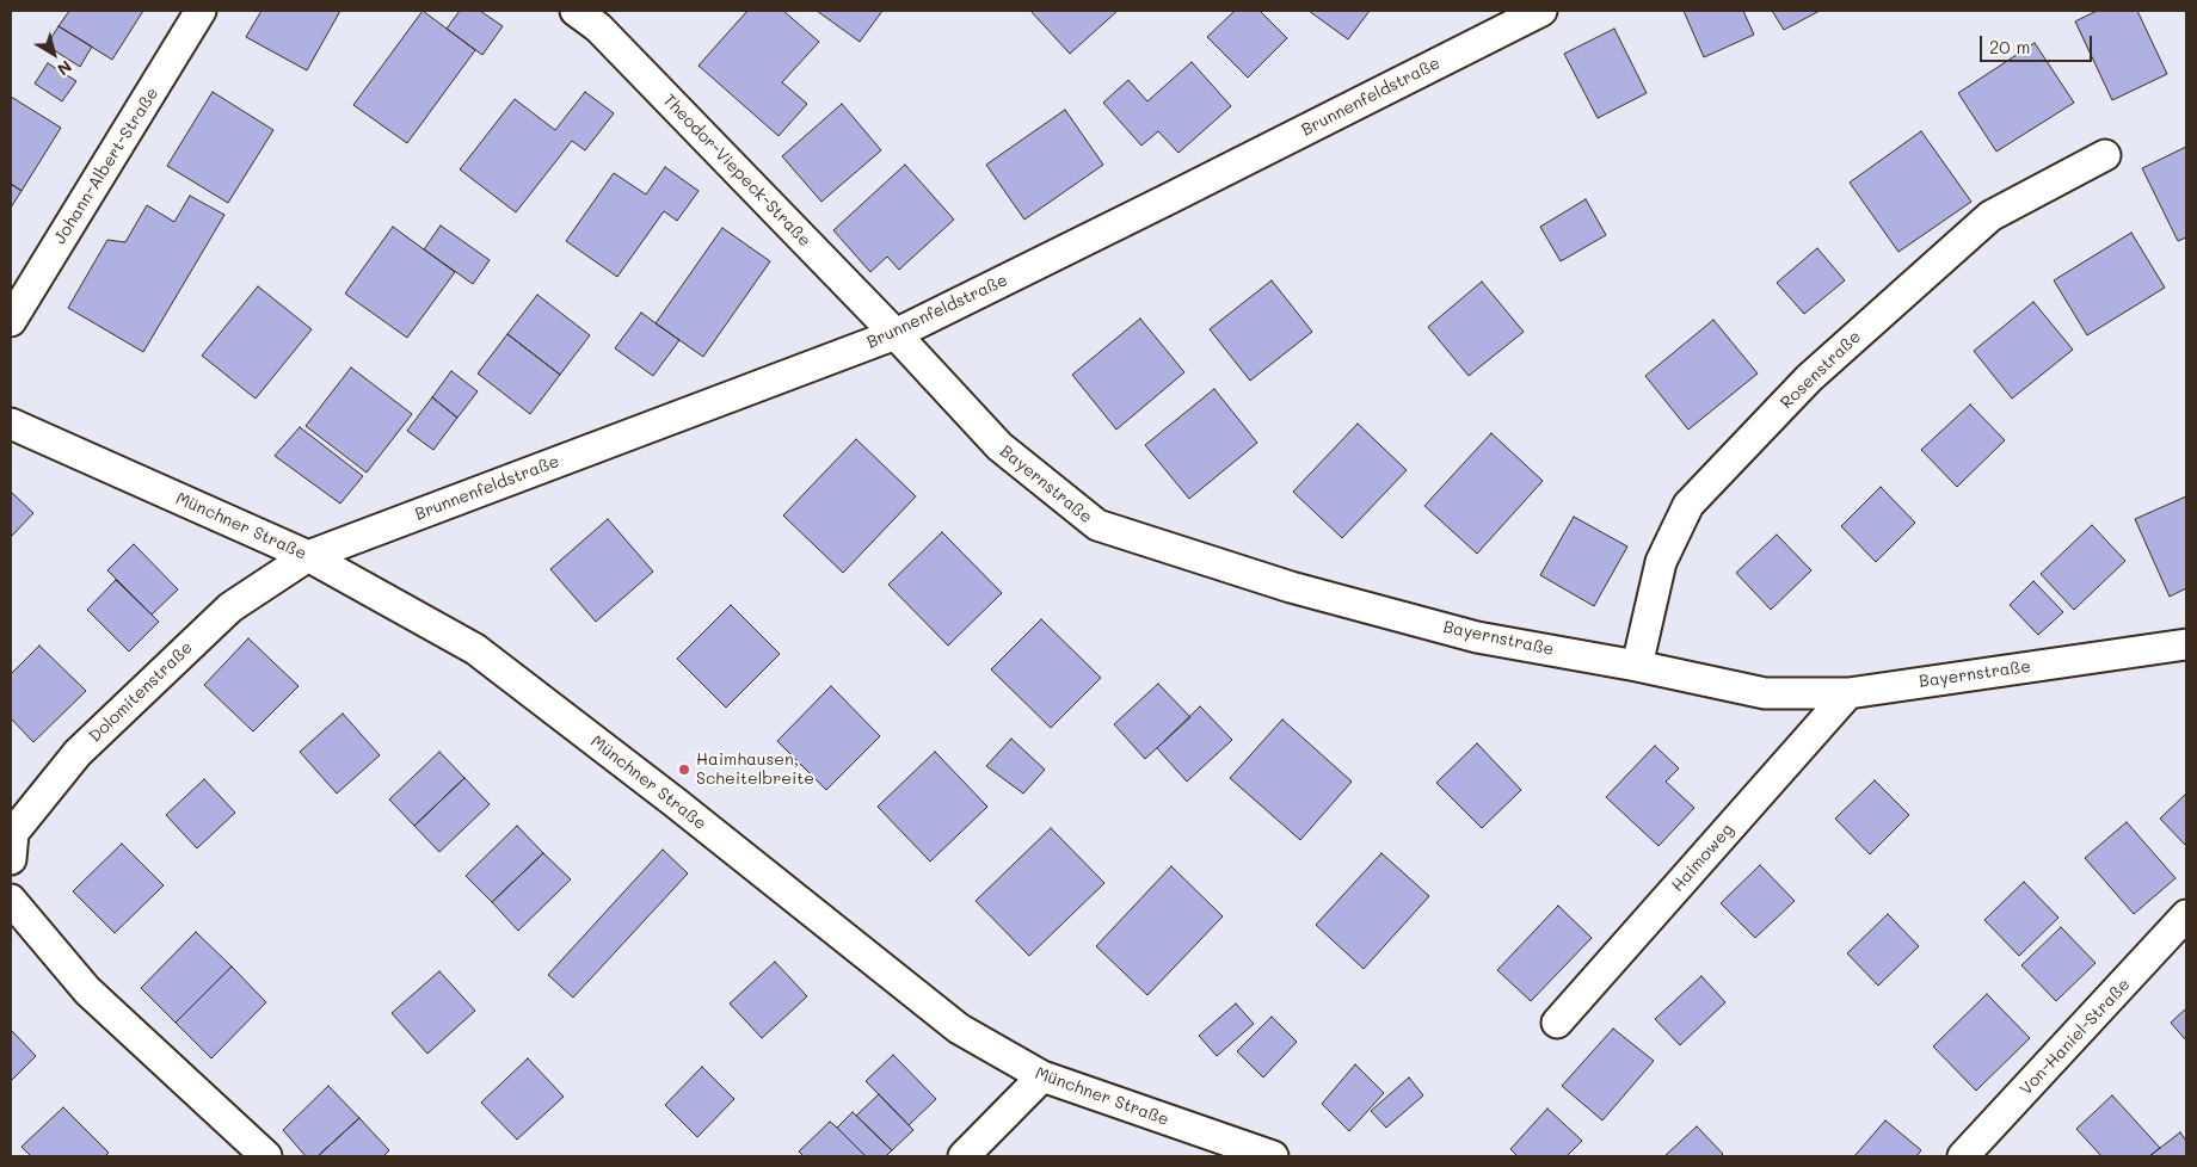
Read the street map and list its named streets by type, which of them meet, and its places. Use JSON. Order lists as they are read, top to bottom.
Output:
{
  "streets": {
    "street": [
      "Brunnenfeldstraße",
      "Johann-Albert-Straße",
      "Theodor-Viepeck-Straße",
      "Rosenstraße",
      "Bayernstraße",
      "Münchner Straße",
      "Dolomitenstraße",
      "Haimoweg",
      "Von-Haniel-Straße"
    ]
  },
  "crossings": [
    ["Brunnenfeldstraße", "Theodor-Viepeck-Straße"],
    ["Brunnenfeldstraße", "Bayernstraße"],
    ["Brunnenfeldstraße", "Münchner Straße"],
    ["Brunnenfeldstraße", "Dolomitenstraße"],
    ["Theodor-Viepeck-Straße", "Bayernstraße"],
    ["Rosenstraße", "Bayernstraße"],
    ["Bayernstraße", "Haimoweg"],
    ["Münchner Straße", "Dolomitenstraße"]
  ],
  "places": ["Haimhausen, Scheitelbreite"],
  "scale_bar": "20 m",
  "north": "bottom right"
}
